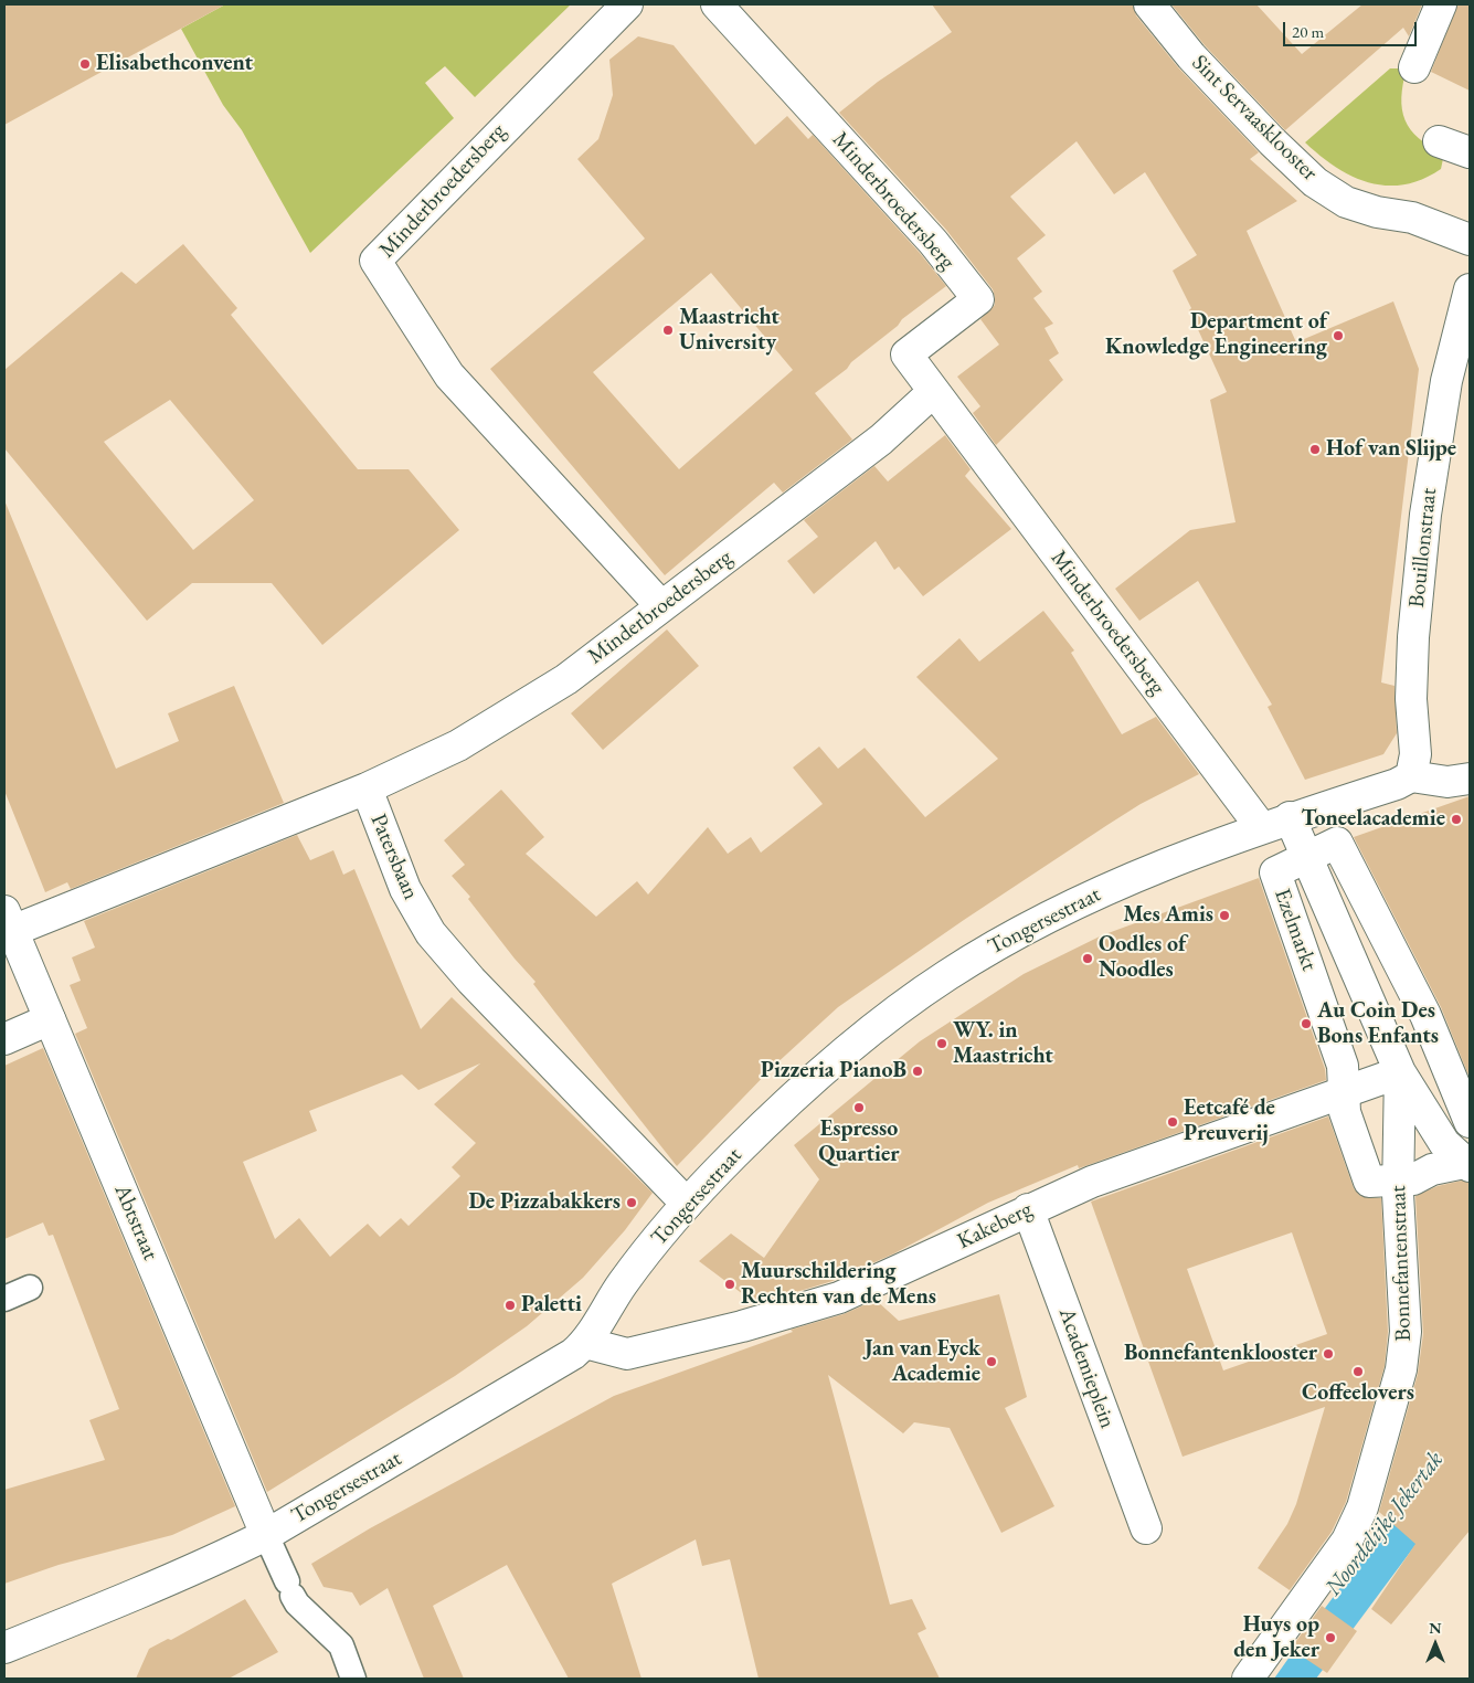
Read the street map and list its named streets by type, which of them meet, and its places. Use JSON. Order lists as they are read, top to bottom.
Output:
{
  "streets": {
    "street": [
      "Sint Servaasklooster",
      "Minderbroedersberg",
      "Bouillonstraat",
      "Patersbaan",
      "Tongersestraat",
      "Ezelmarkt",
      "Abtstraat",
      "Kakeberg",
      "Bonnefantenstraat",
      "Academieplein"
    ]
  },
  "crossings": [
    ["Minderbroedersberg", "Patersbaan"],
    ["Minderbroedersberg", "Tongersestraat"],
    ["Bouillonstraat", "Tongersestraat"],
    ["Patersbaan", "Tongersestraat"],
    ["Patersbaan", "Abtstraat"],
    ["Tongersestraat", "Ezelmarkt"],
    ["Tongersestraat", "Abtstraat"],
    ["Tongersestraat", "Kakeberg"],
    ["Ezelmarkt", "Kakeberg"],
    ["Ezelmarkt", "Bonnefantenstraat"],
    ["Kakeberg", "Bonnefantenstraat"],
    ["Kakeberg", "Academieplein"]
  ],
  "water": ["Noordelijke Jekertak"],
  "places": [
    "Elisabethconvent",
    "Maastricht University",
    "Department of Knowledge Engineering",
    "Hof van Slijpe",
    "Toneelacademie",
    "Mes Amis",
    "Oodles of Noodles",
    "Au Coin Des Bons Enfants",
    "WY. in Maastricht",
    "Pizzeria PianoB",
    "Espresso Quartier",
    "Eetcafé de Preuverij",
    "De Pizzabakkers",
    "Muurschildering Rechten van de Mens",
    "Paletti",
    "Bonnefantenklooster",
    "Jan van Eyck Academie",
    "Coffeelovers",
    "Huys op den Jeker"
  ],
  "scale_bar": "20 m",
  "north": "top"
}
